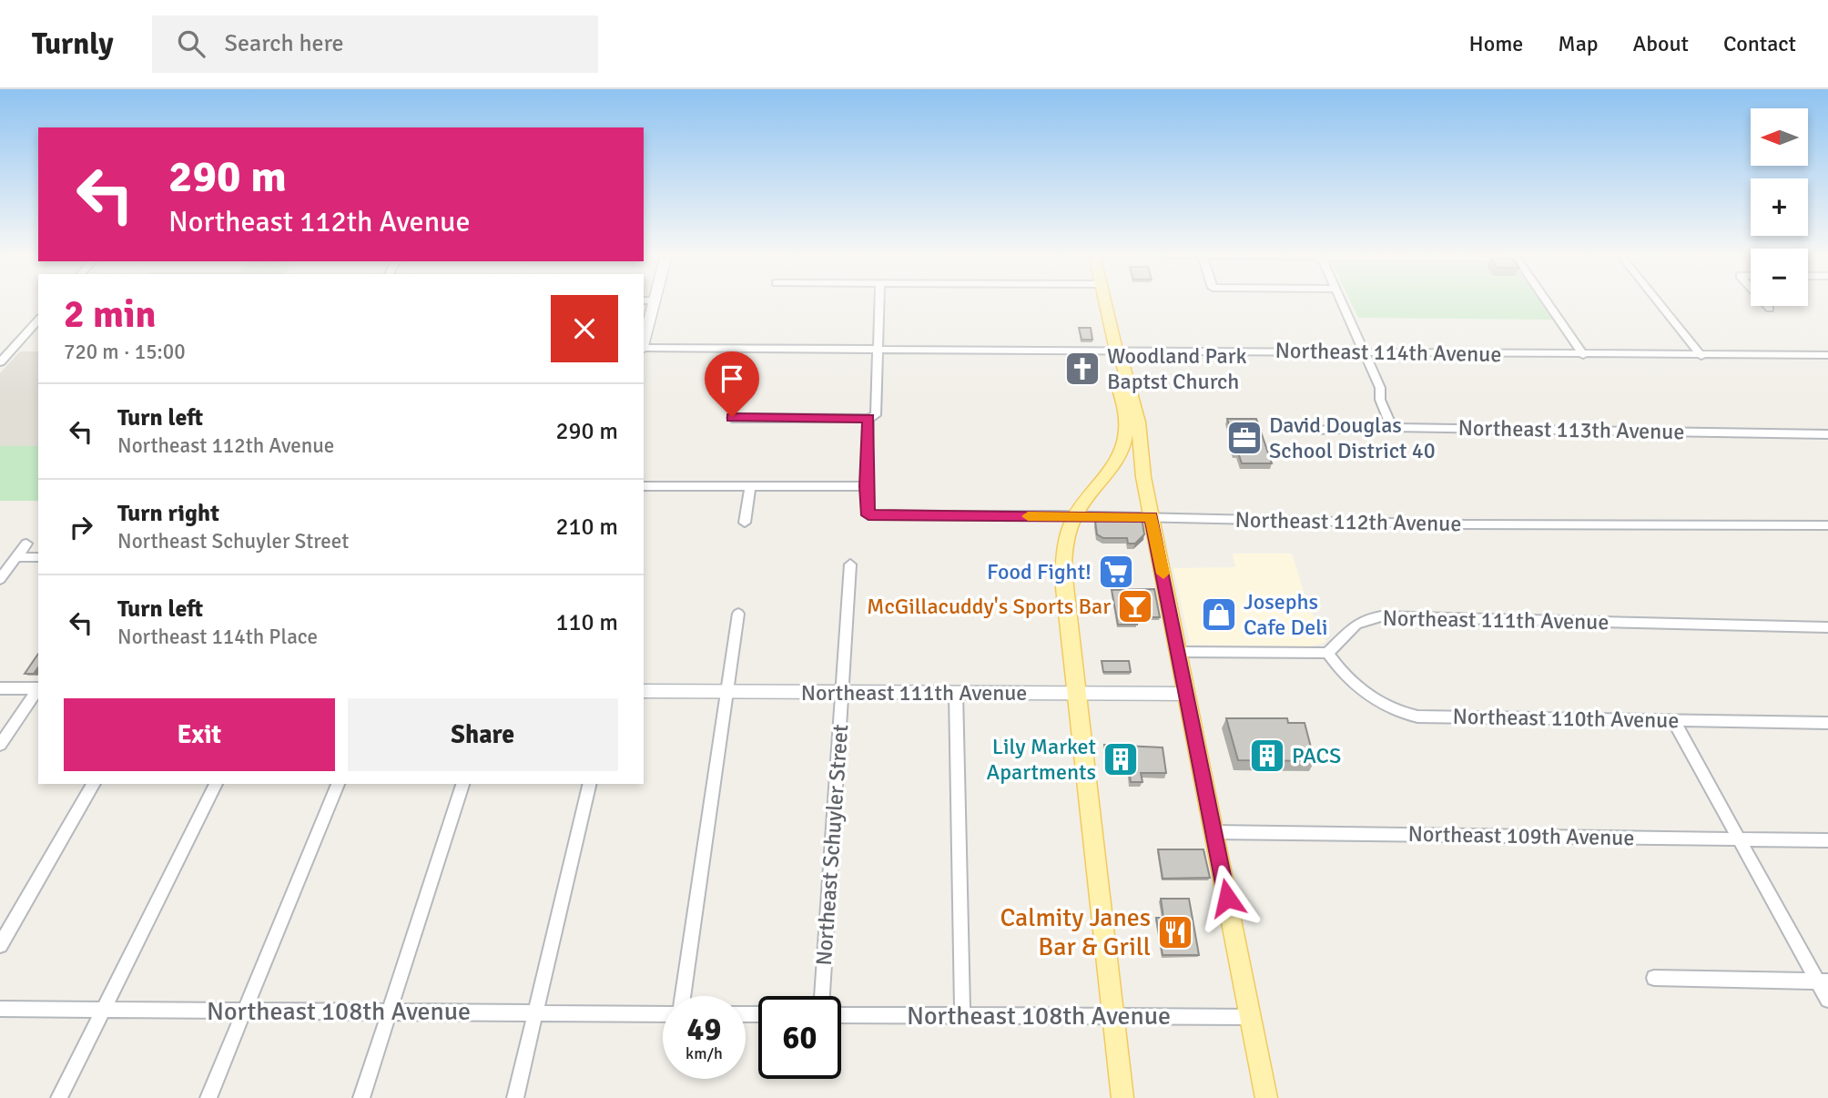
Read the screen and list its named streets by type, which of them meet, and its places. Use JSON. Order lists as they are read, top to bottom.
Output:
{
  "streets": {
    "street": [
      "Northeast 114th Avenue",
      "Northeast 113th Avenue",
      "Northeast 112th Avenue",
      "Northeast 111th Avenue",
      "Northeast 110th Avenue",
      "Northeast 109th Avenue",
      "Northeast Schuyler Street",
      "Northeast 108th Avenue"
    ]
  },
  "crossings": [
    ["Northeast 111th Avenue", "Northeast 110th Avenue"],
    ["Northeast 111th Avenue", "Northeast Schuyler Street"]
  ],
  "places": {
    "church": ["Woodland Park Baptst Church"],
    "office": ["David Douglas School District 40"],
    "supermarket": ["Food Fight!"],
    "bar": ["McGillacuddy's Sports Bar"],
    "shop": ["Josephs Cafe Deli"],
    "building": ["PACS", "Lily Market Apartments"],
    "restaurant": ["Calmity Janes Bar & Grill"]
  },
  "north": "left",
  "page": {
    "header": "Turnly",
    "search": "Search here",
    "nav": [
      "Home",
      "Map",
      "About",
      "Contact"
    ],
    "map_buttons": ["+", "−"],
    "turn": ["290 m", "Northeast 112th Avenue"],
    "heading": ["2 min", "720 m · 15:00"],
    "list": [
      {
        "name": "Turn left",
        "note": "Northeast 112th Avenue",
        "value": "290 m"
      },
      {
        "name": "Turn right",
        "note": "Northeast Schuyler Street",
        "value": "210 m"
      },
      {
        "name": "Turn left",
        "note": "Northeast 114th Place",
        "value": "110 m"
      }
    ],
    "buttons": ["Exit", "Share"],
    "speed": "49 km/h",
    "limit": "60"
  }
}
